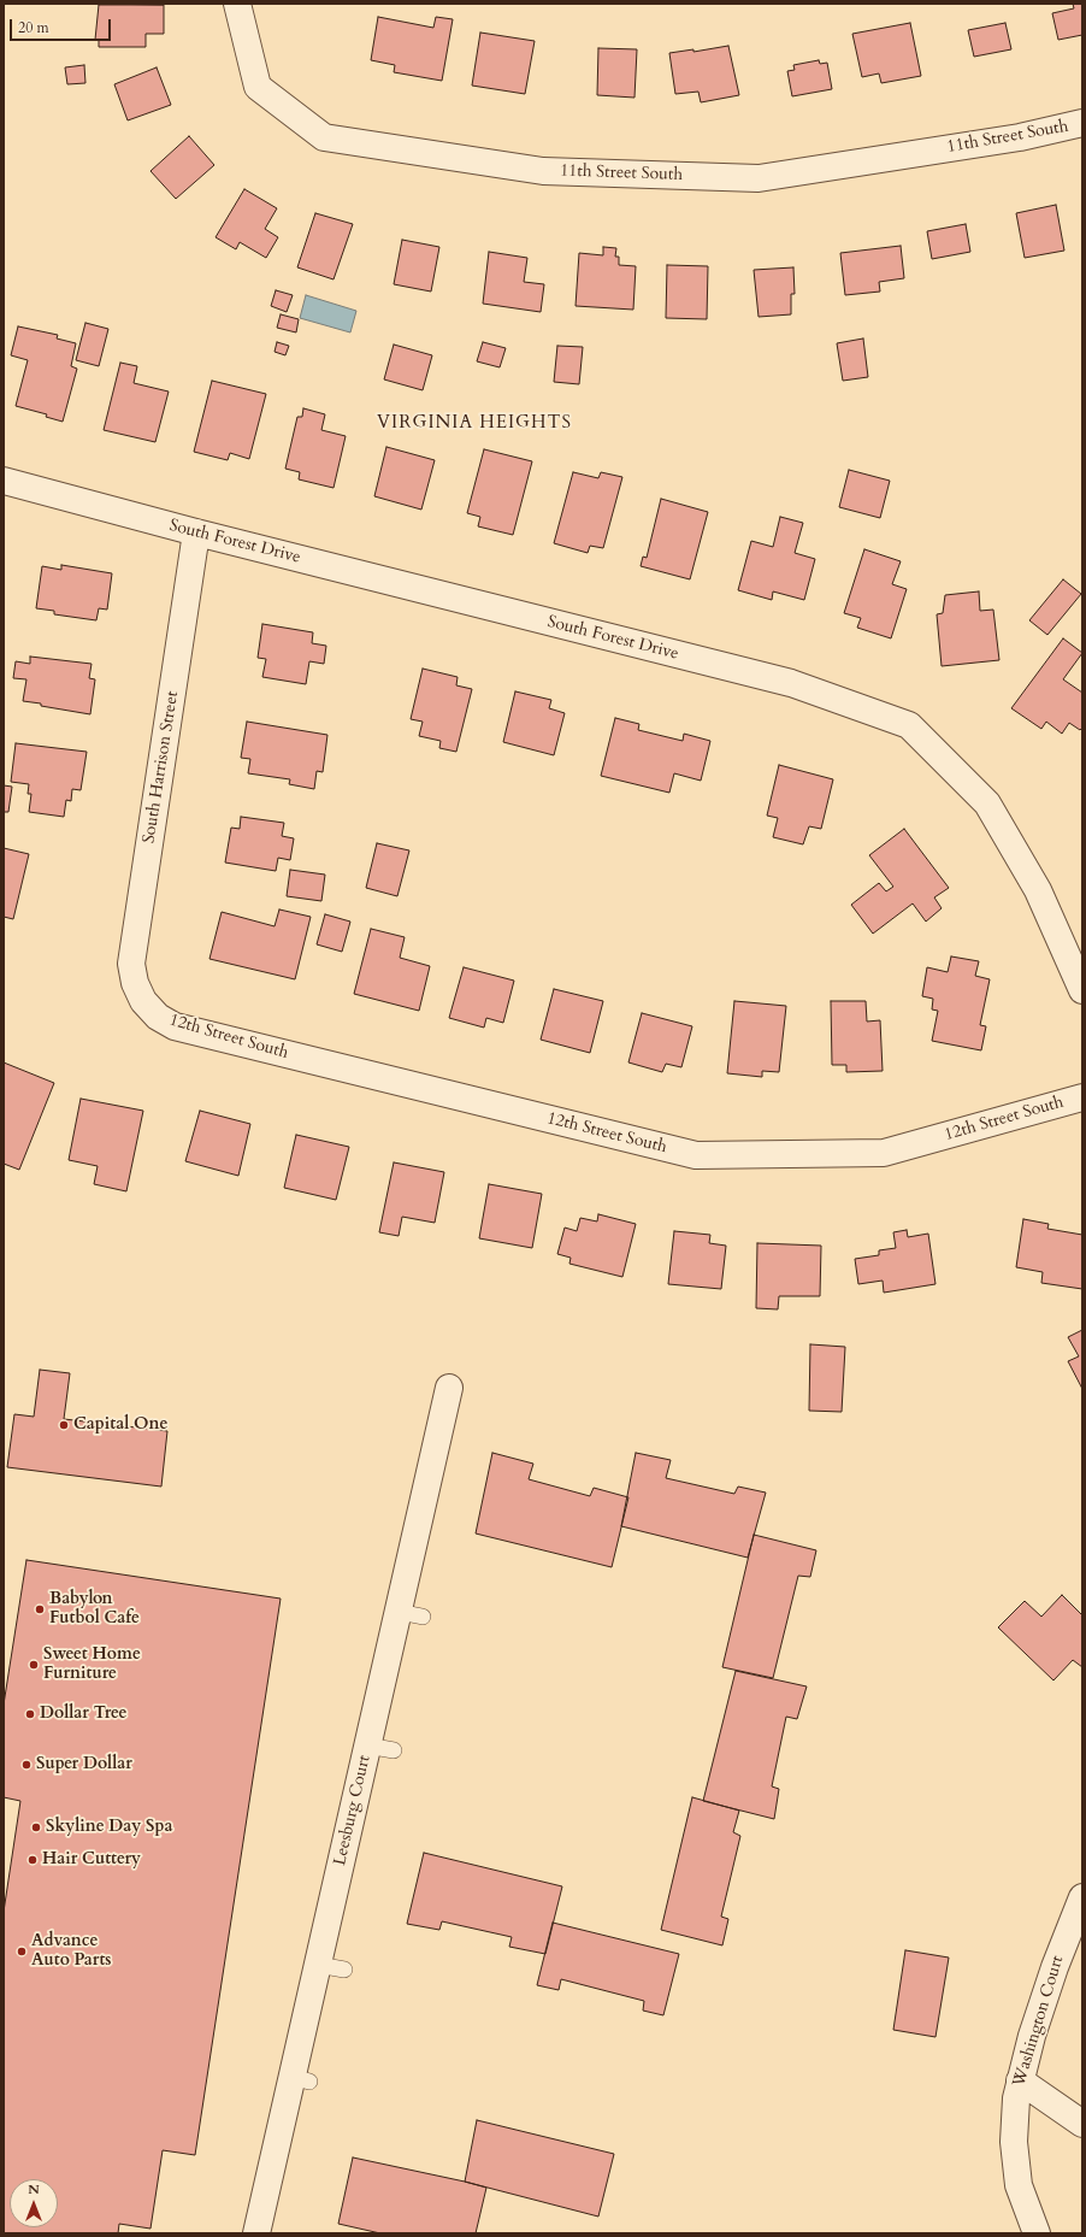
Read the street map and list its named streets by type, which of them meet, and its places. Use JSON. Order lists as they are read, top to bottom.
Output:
{
  "streets": {
    "street": [
      "11th Street South",
      "South Forest Drive",
      "South Harrison Street",
      "12th Street South",
      "Leesburg Court",
      "Washington Court"
    ]
  },
  "crossings": [
    ["South Forest Drive", "South Harrison Street"],
    ["South Harrison Street", "12th Street South"]
  ],
  "districts": ["VIRGINIA HEIGHTS"],
  "places": [
    "Capital One",
    "Babylon Futbol Cafe",
    "Sweet Home Furniture",
    "Dollar Tree",
    "Super Dollar",
    "Skyline Day Spa",
    "Hair Cuttery",
    "Advance Auto Parts"
  ],
  "scale_bar": "20 m",
  "north": "top"
}
